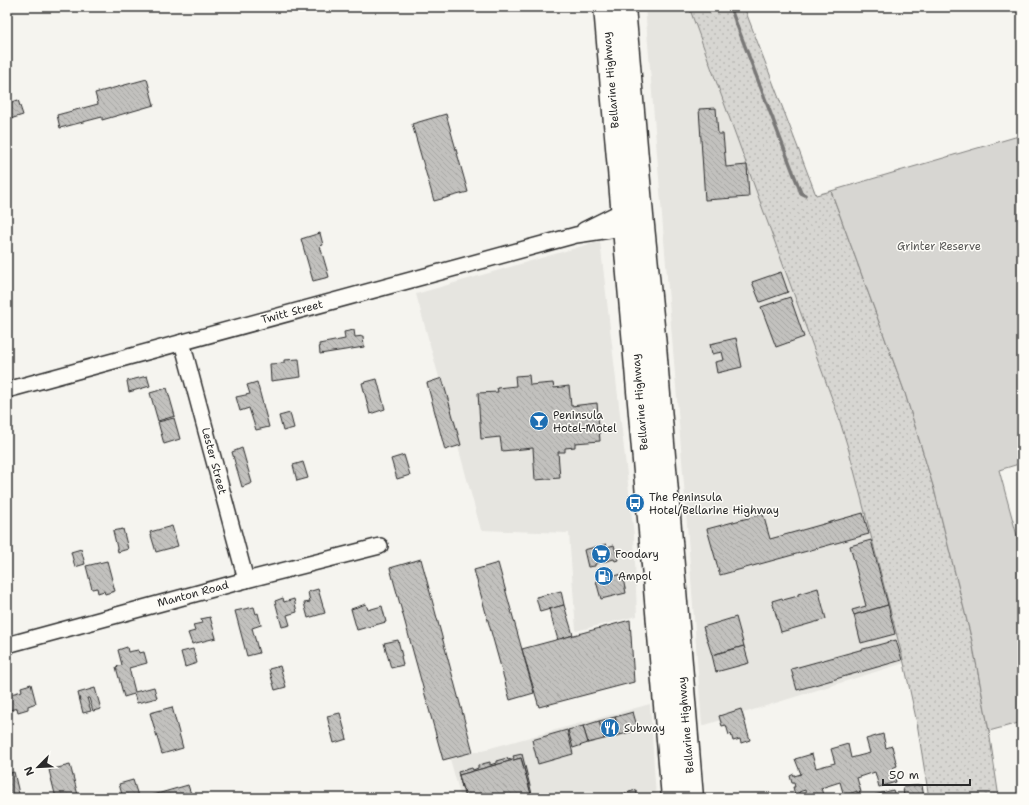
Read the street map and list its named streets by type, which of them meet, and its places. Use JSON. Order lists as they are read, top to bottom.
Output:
{
  "streets": {
    "highway": ["Bellarine Highway"],
    "street": ["Twitt Street", "Lester Street", "Manton Road"]
  },
  "crossings": [
    ["Bellarine Highway", "Twitt Street"],
    ["Twitt Street", "Lester Street"],
    ["Lester Street", "Manton Road"]
  ],
  "parks": ["Grinter Reserve"],
  "places": {
    "bar": ["Peninsula Hotel-Motel"],
    "bus stop": ["The Peninsula Hotel/Bellarine Highway"],
    "supermarket": ["Foodary"],
    "fuel station": ["Ampol"],
    "restaurant": ["Subway"]
  },
  "scale_bar": "50 m",
  "north": "bottom left"
}
